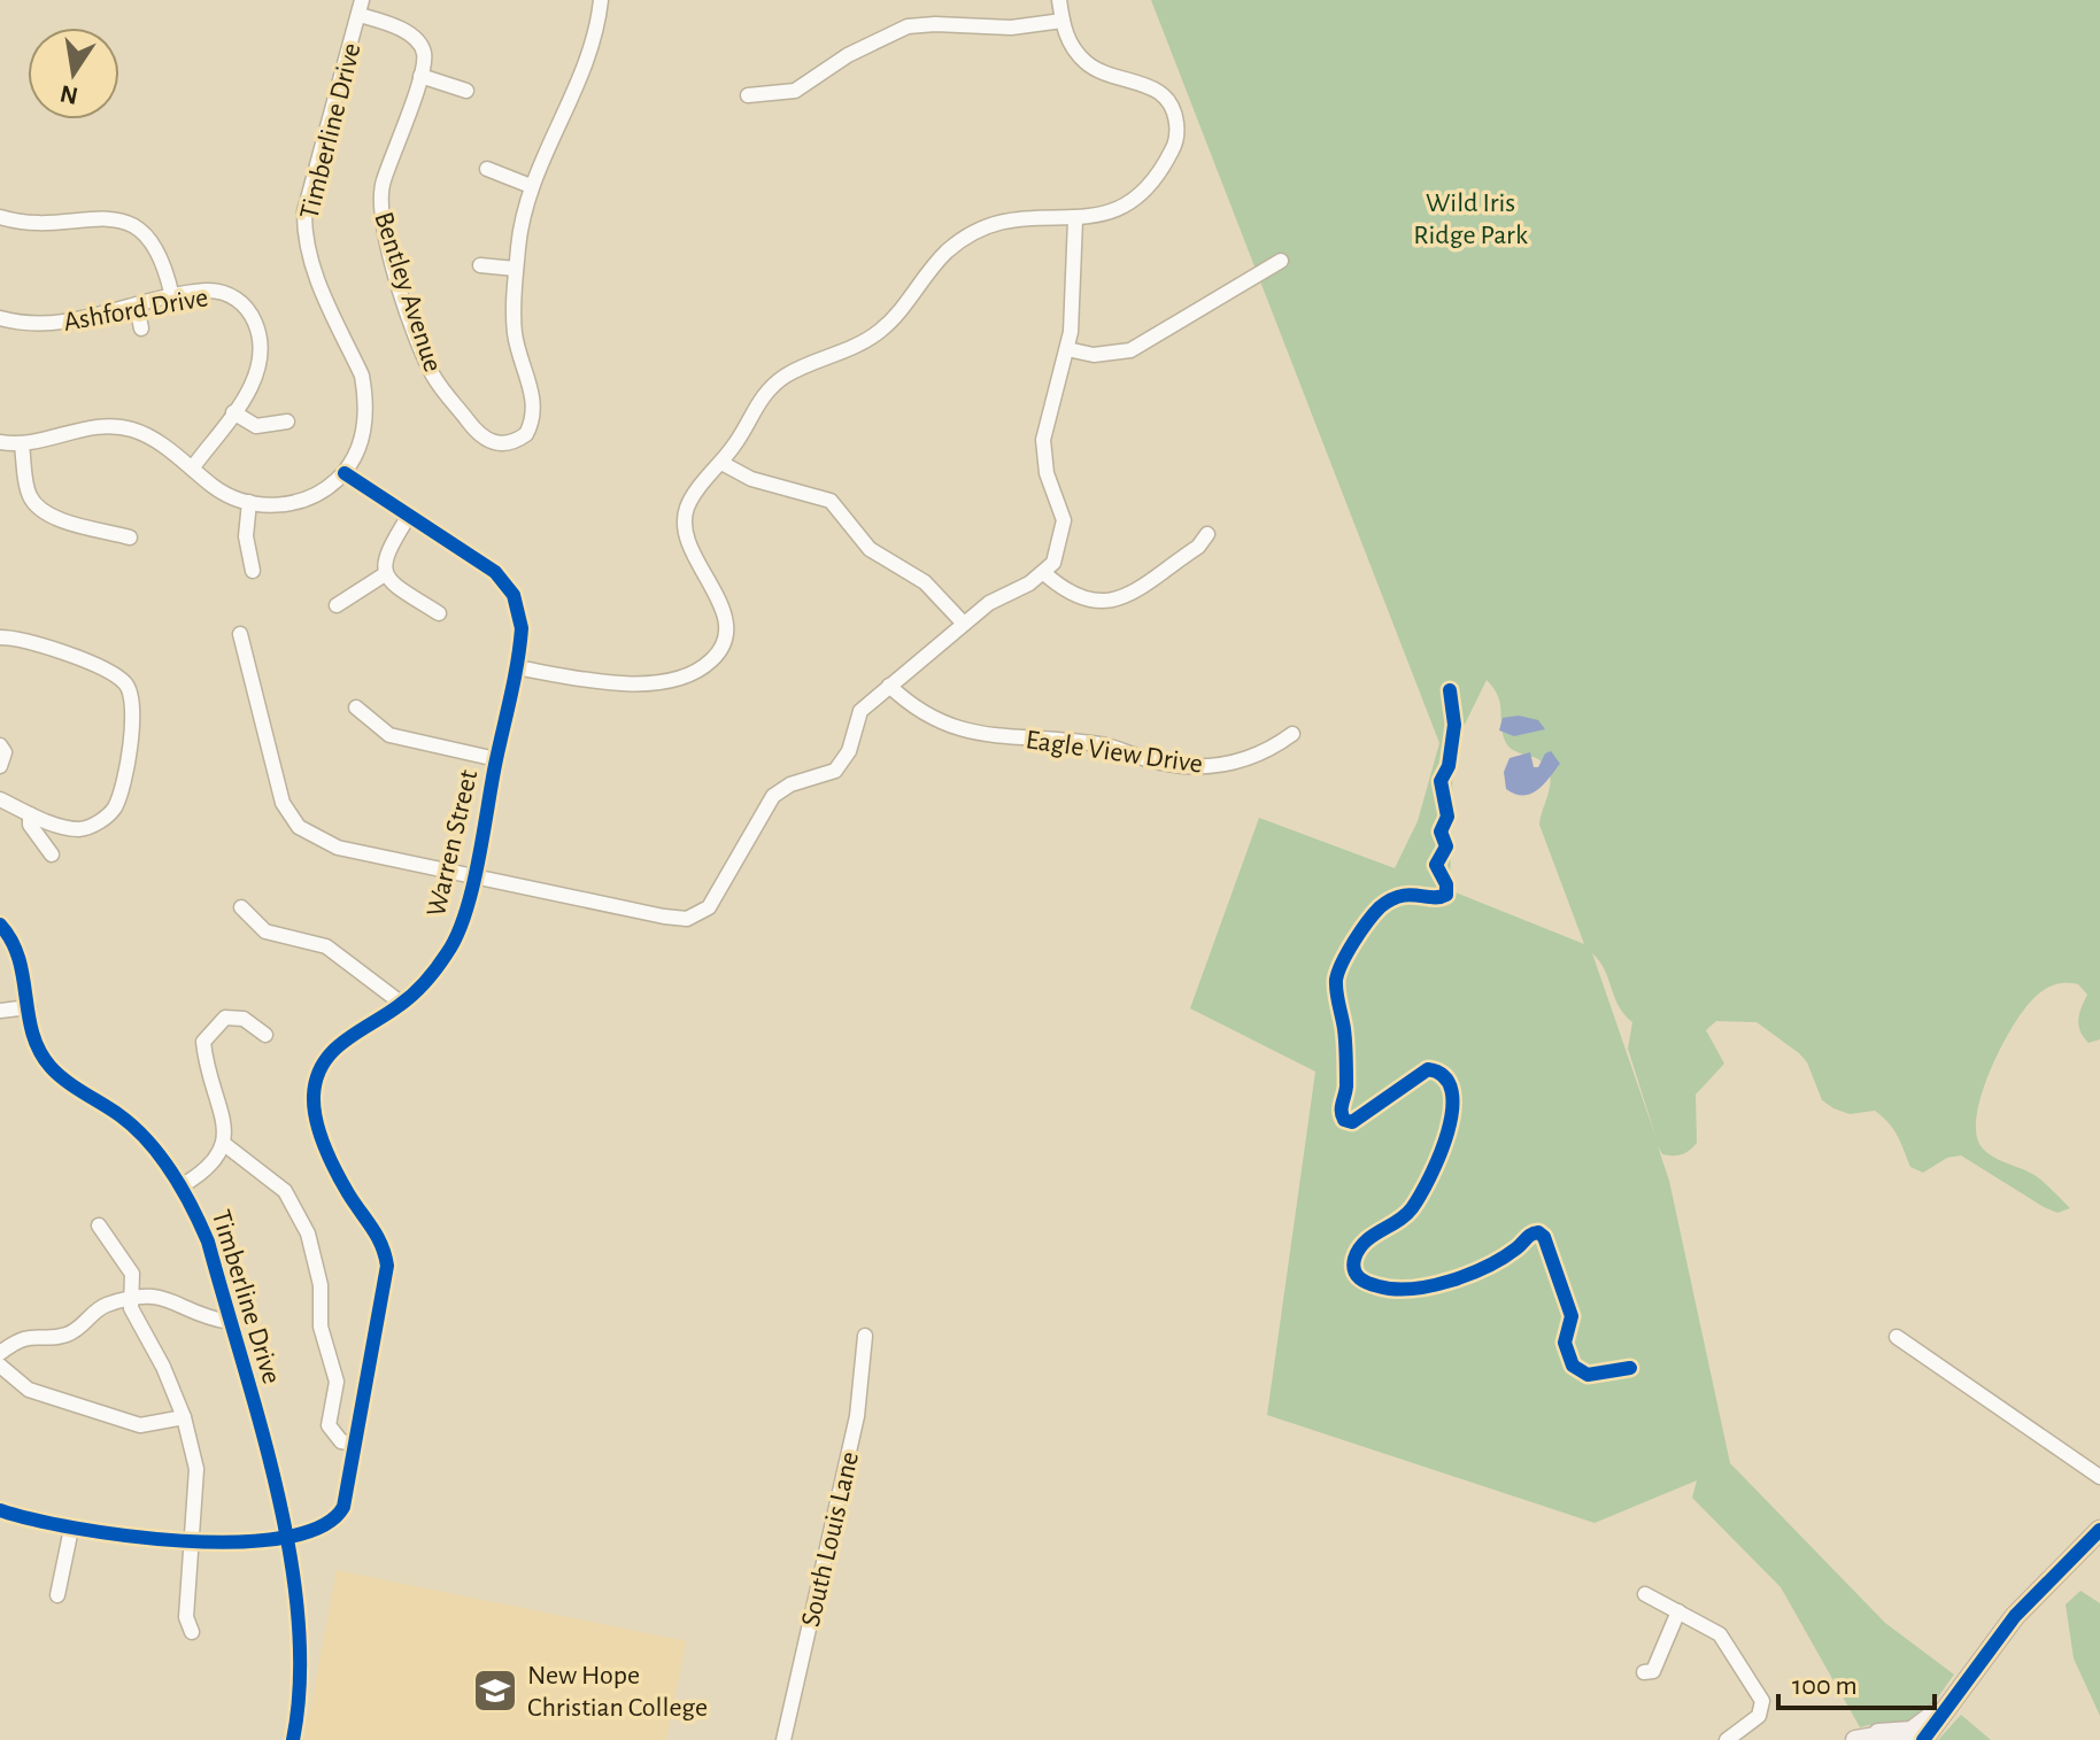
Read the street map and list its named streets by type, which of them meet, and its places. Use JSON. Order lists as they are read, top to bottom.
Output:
{
  "streets": {
    "street": [
      "Timberline Drive",
      "Bentley Avenue",
      "Ashford Drive",
      "Eagle View Drive",
      "Warren Street",
      "South Louis Lane"
    ]
  },
  "crossings": [
    ["Timberline Drive", "Warren Street"]
  ],
  "parks": ["Wild Iris Ridge Park"],
  "places": {
    "school or university": ["New Hope Christian College"]
  },
  "scale_bar": "100 m",
  "north": "bottom"
}
